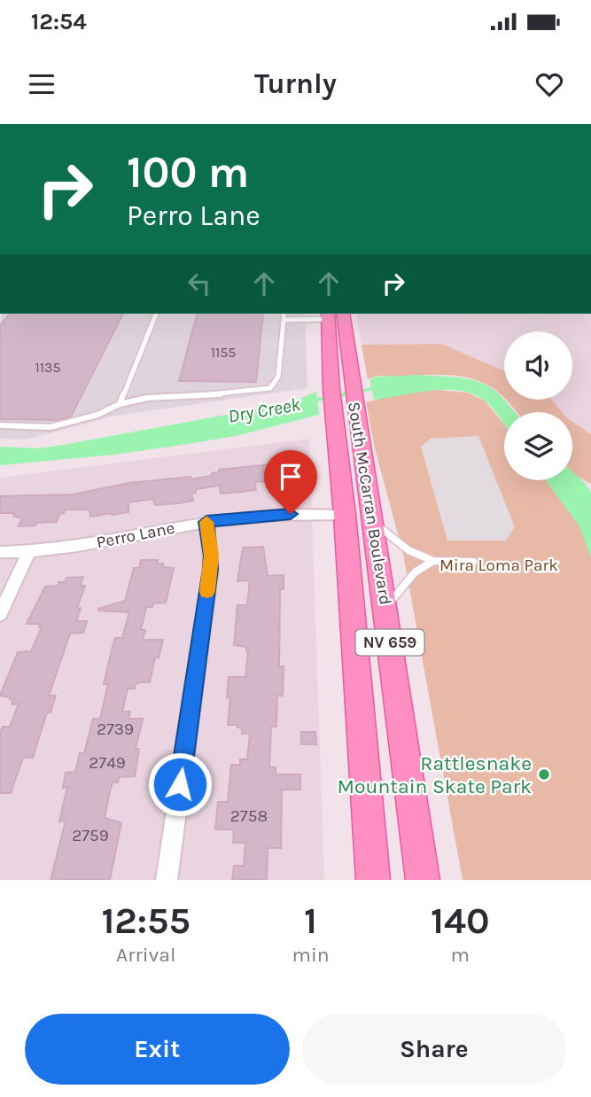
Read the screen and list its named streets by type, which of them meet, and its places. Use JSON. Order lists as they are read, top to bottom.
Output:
{
  "streets": {
    "main road": ["South McCarran Boulevard", "NV 659"],
    "street": ["Perro Lane"]
  },
  "crossings": [
    ["South McCarran Boulevard", "Perro Lane"]
  ],
  "water": ["Dry Creek"],
  "parks": ["Mira Loma Park"],
  "places": ["Rattlesnake Mountain Skate Park"],
  "house_numbers": [
    "1155",
    "1135",
    "2739",
    "2749",
    "2758",
    "2759"
  ],
  "page": {
    "status": "12:54",
    "header": "Turnly",
    "turn": ["100 m", "Perro Lane"],
    "eta": [
      "12:55",
      "Arrival",
      "1",
      "min",
      "140",
      "m"
    ],
    "buttons": ["Exit", "Share"]
  }
}
